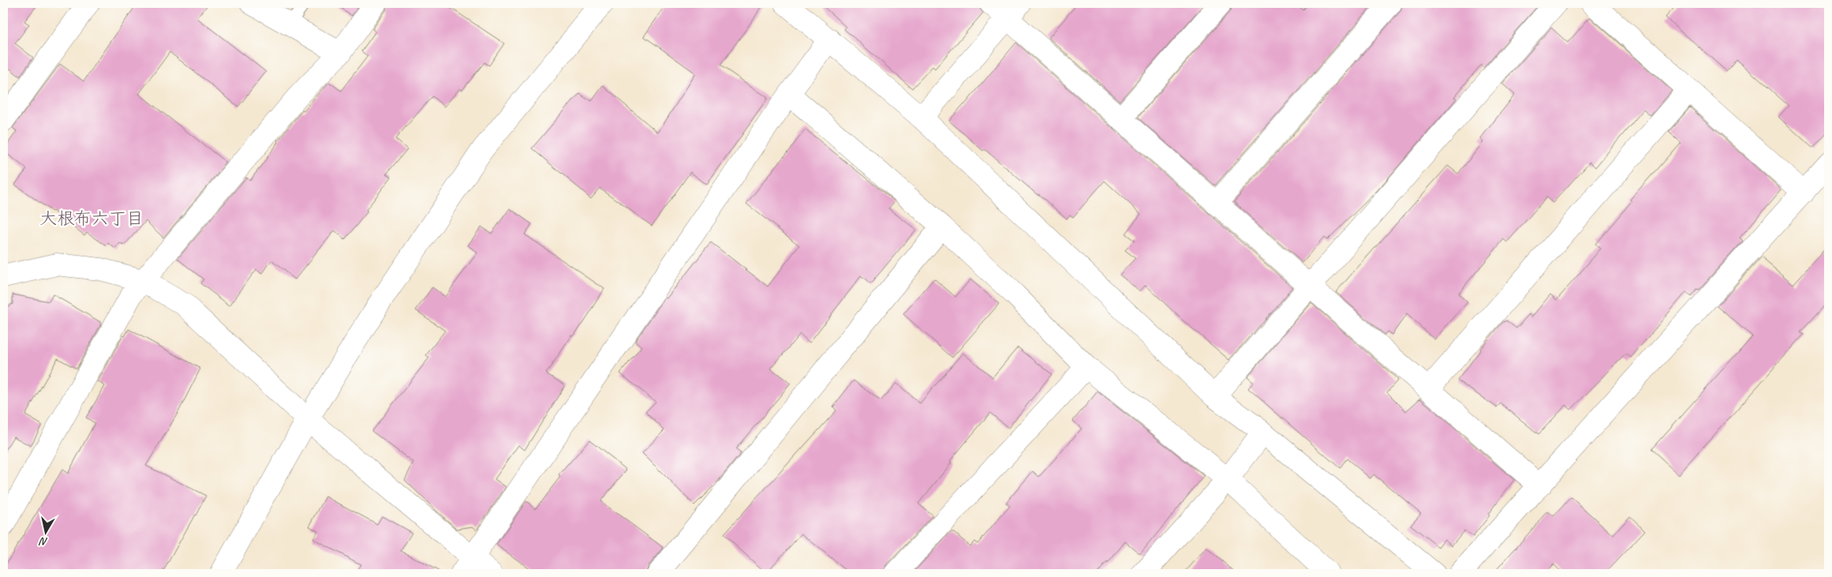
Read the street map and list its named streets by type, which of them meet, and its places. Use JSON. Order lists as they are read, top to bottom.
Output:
{
  "districts": ["大根布六丁目"],
  "north": "bottom"
}
